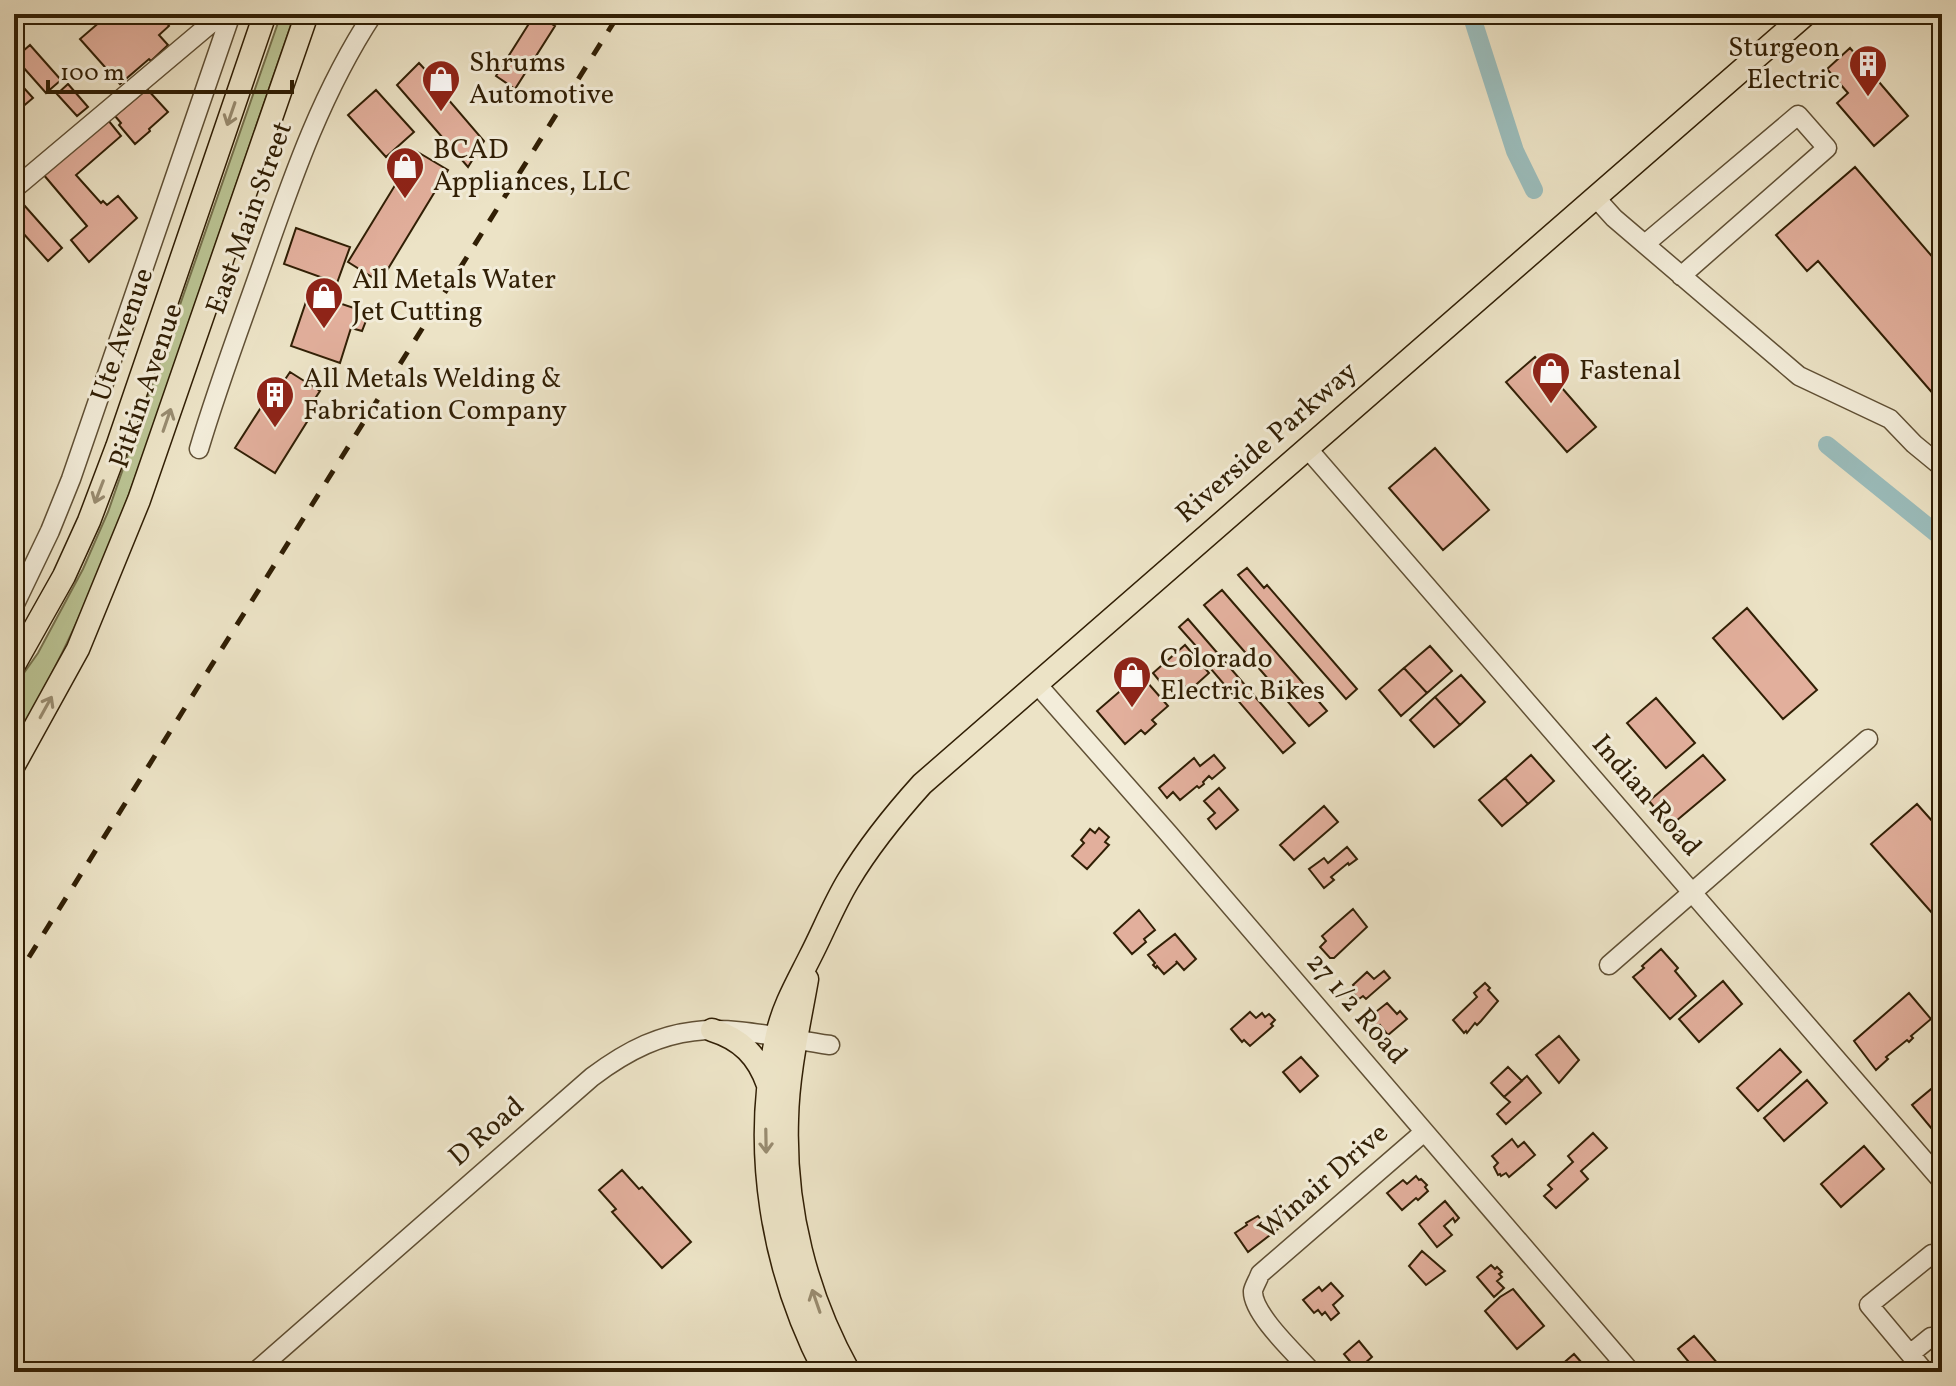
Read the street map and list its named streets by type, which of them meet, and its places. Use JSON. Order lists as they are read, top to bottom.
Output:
{
  "streets": {
    "main road": ["Ute Avenue", "Pitkin Avenue", "Riverside Parkway"],
    "street": [
      "East Main Street",
      "Indian Road",
      "27 1/2 Road",
      "D Road",
      "Winair Drive"
    ]
  },
  "crossings": [
    ["Riverside Parkway", "Indian Road"],
    ["Riverside Parkway", "27 1/2 Road"],
    ["Riverside Parkway", "D Road"],
    ["27 1/2 Road", "Winair Drive"]
  ],
  "one_way": ["Ute Avenue", "Pitkin Avenue"],
  "places": {
    "building": ["Sturgeon Electric", "All Metals Welding & Fabrication Company"],
    "shop": [
      "Shrums Automotive",
      "BCAD Appliances, LLC",
      "All Metals Water Jet Cutting",
      "Fastenal",
      "Colorado Electric Bikes"
    ]
  },
  "scale_bar": "100 m"
}
